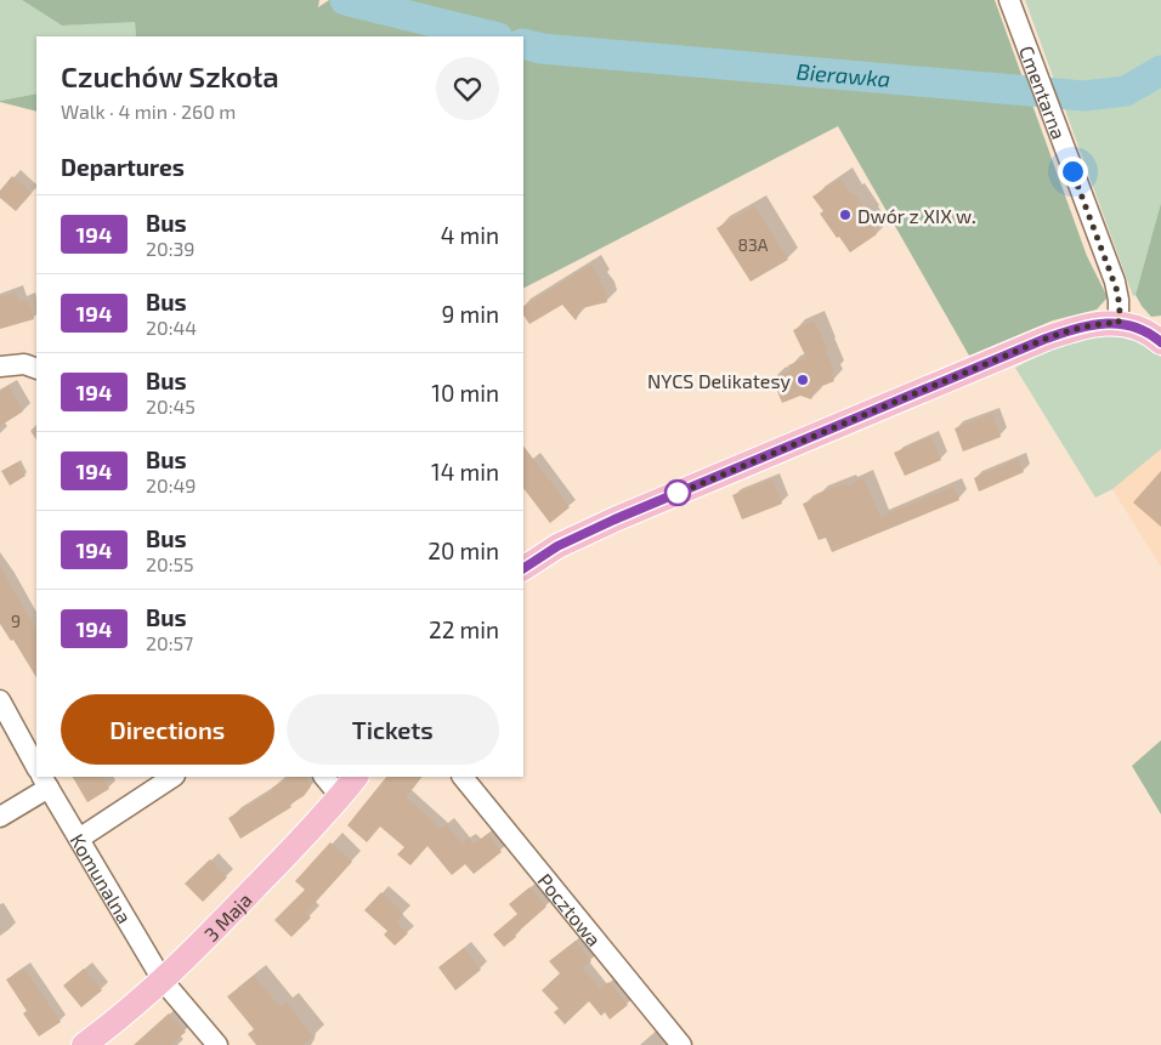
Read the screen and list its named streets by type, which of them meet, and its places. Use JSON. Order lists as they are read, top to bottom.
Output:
{
  "streets": {
    "main road": ["3 Maja"],
    "street": ["Cmentarna", "Komunalna", "Pocztowa"]
  },
  "crossings": [
    ["Komunalna", "3 Maja"]
  ],
  "water": ["Bierawka"],
  "places": ["Dwór z XIX w.", "NYCS Delikatesy"],
  "lines": ["bus line 194"],
  "house_numbers": ["83A", "9"],
  "page": {
    "heading": [
      ["Czuchów Szkoła", "Walk · 4 min · 260 m"],
      "Departures"
    ],
    "list": [
      {
        "mark": "194",
        "name": "Bus",
        "note": "20:39",
        "value": "4 min"
      },
      {
        "mark": "194",
        "name": "Bus",
        "note": "20:44",
        "value": "9 min"
      },
      {
        "mark": "194",
        "name": "Bus",
        "note": "20:45",
        "value": "10 min"
      },
      {
        "mark": "194",
        "name": "Bus",
        "note": "20:49",
        "value": "14 min"
      },
      {
        "mark": "194",
        "name": "Bus",
        "note": "20:55",
        "value": "20 min"
      },
      {
        "mark": "194",
        "name": "Bus",
        "note": "20:57",
        "value": "22 min"
      }
    ],
    "buttons": ["Directions", "Tickets"]
  }
}
